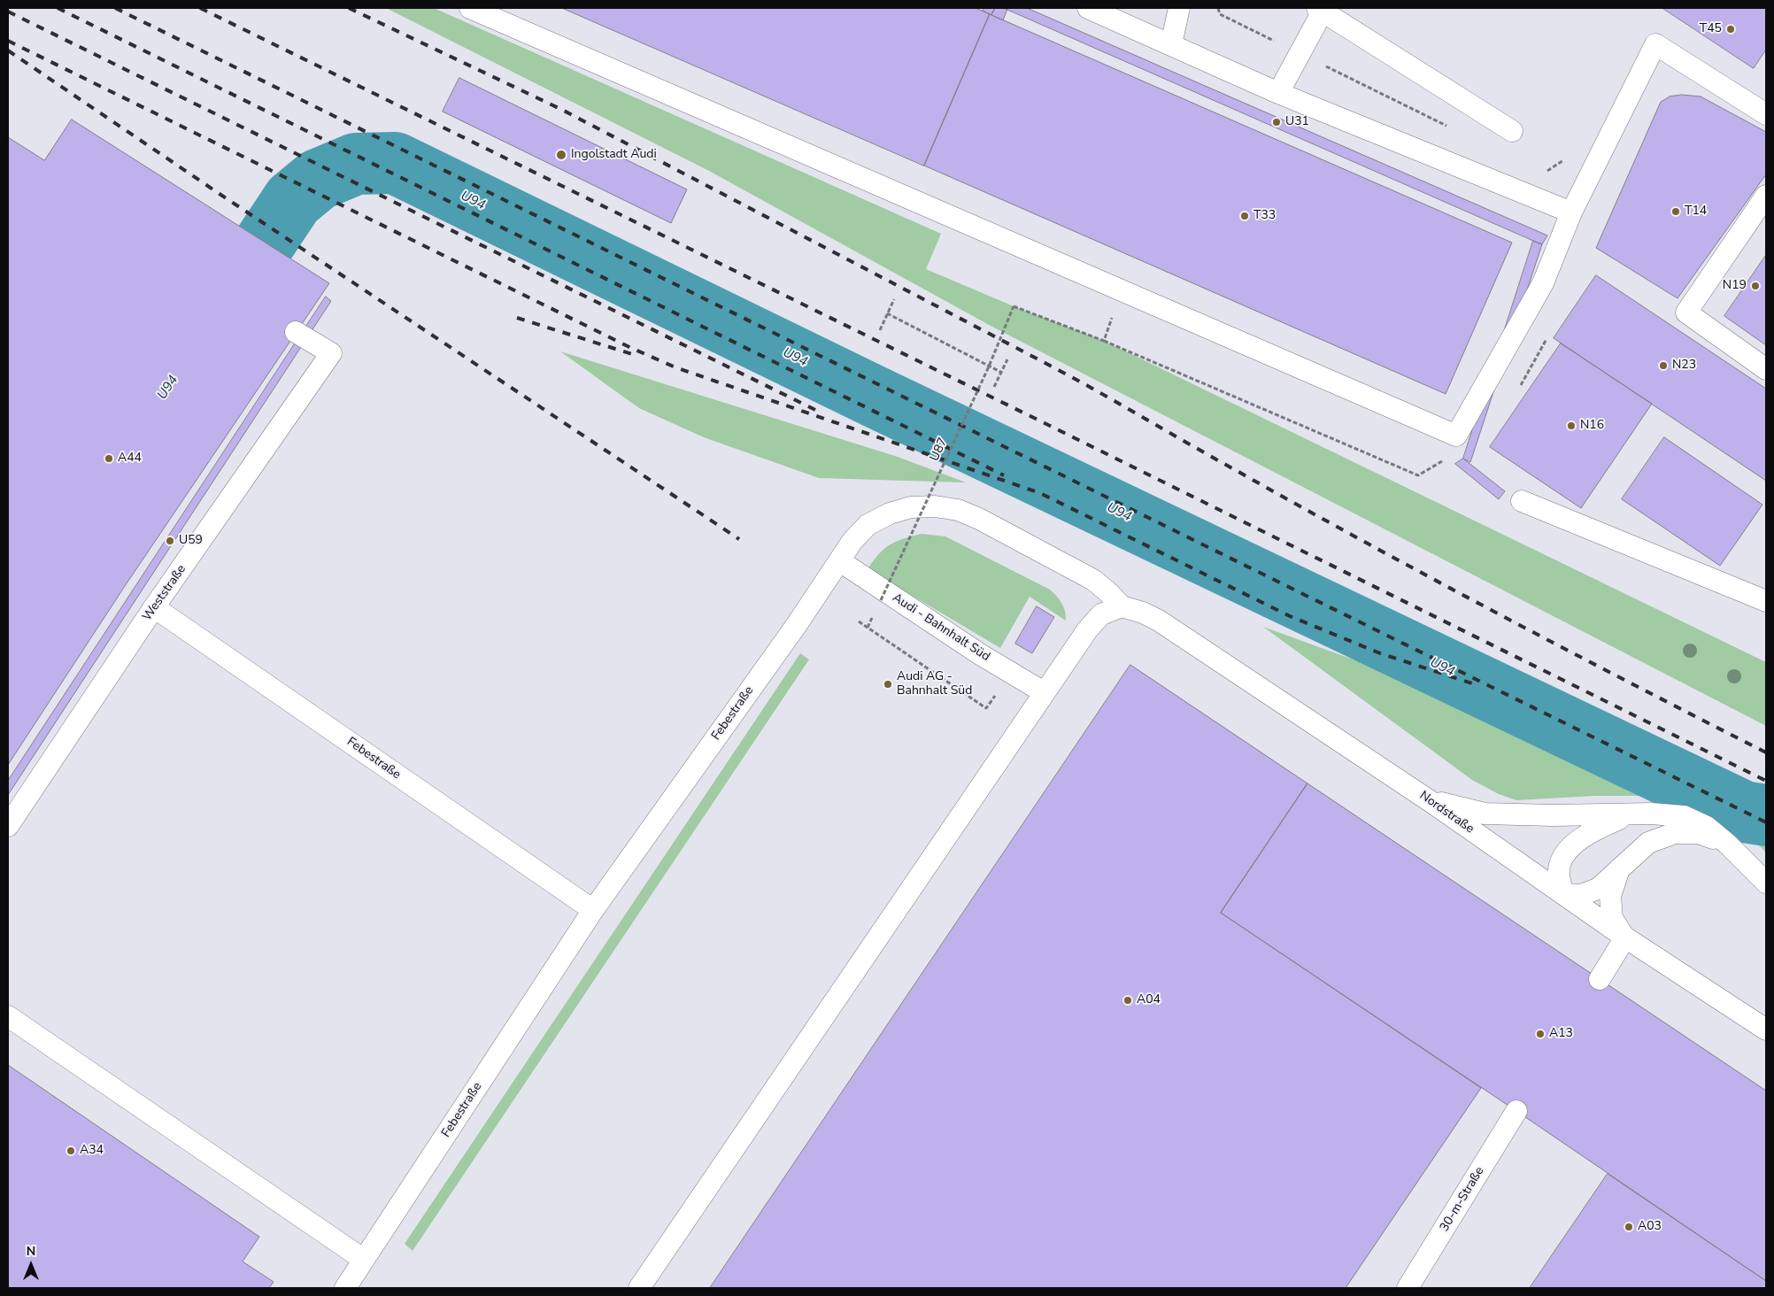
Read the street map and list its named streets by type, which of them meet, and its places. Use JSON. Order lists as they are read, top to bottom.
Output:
{
  "streets": {
    "lane": [
      "Weststraße",
      "Audi - Bahnhalt Süd",
      "Febestraße",
      "Nordstraße",
      "30-m-Straße"
    ],
    "path": ["U87"]
  },
  "crossings": [
    ["Weststraße", "Febestraße"],
    ["Audi - Bahnhalt Süd", "Febestraße"],
    ["Febestraße", "Nordstraße"]
  ],
  "water": ["U94"],
  "places": [
    "T45",
    "U31",
    "Ingolstadt Audi",
    "T14",
    "T33",
    "N19",
    "N23",
    "N16",
    "A44",
    "U59",
    "Audi AG - Bahnhalt Süd",
    "A04",
    "A13",
    "A34",
    "A03"
  ],
  "north": "top"
}
